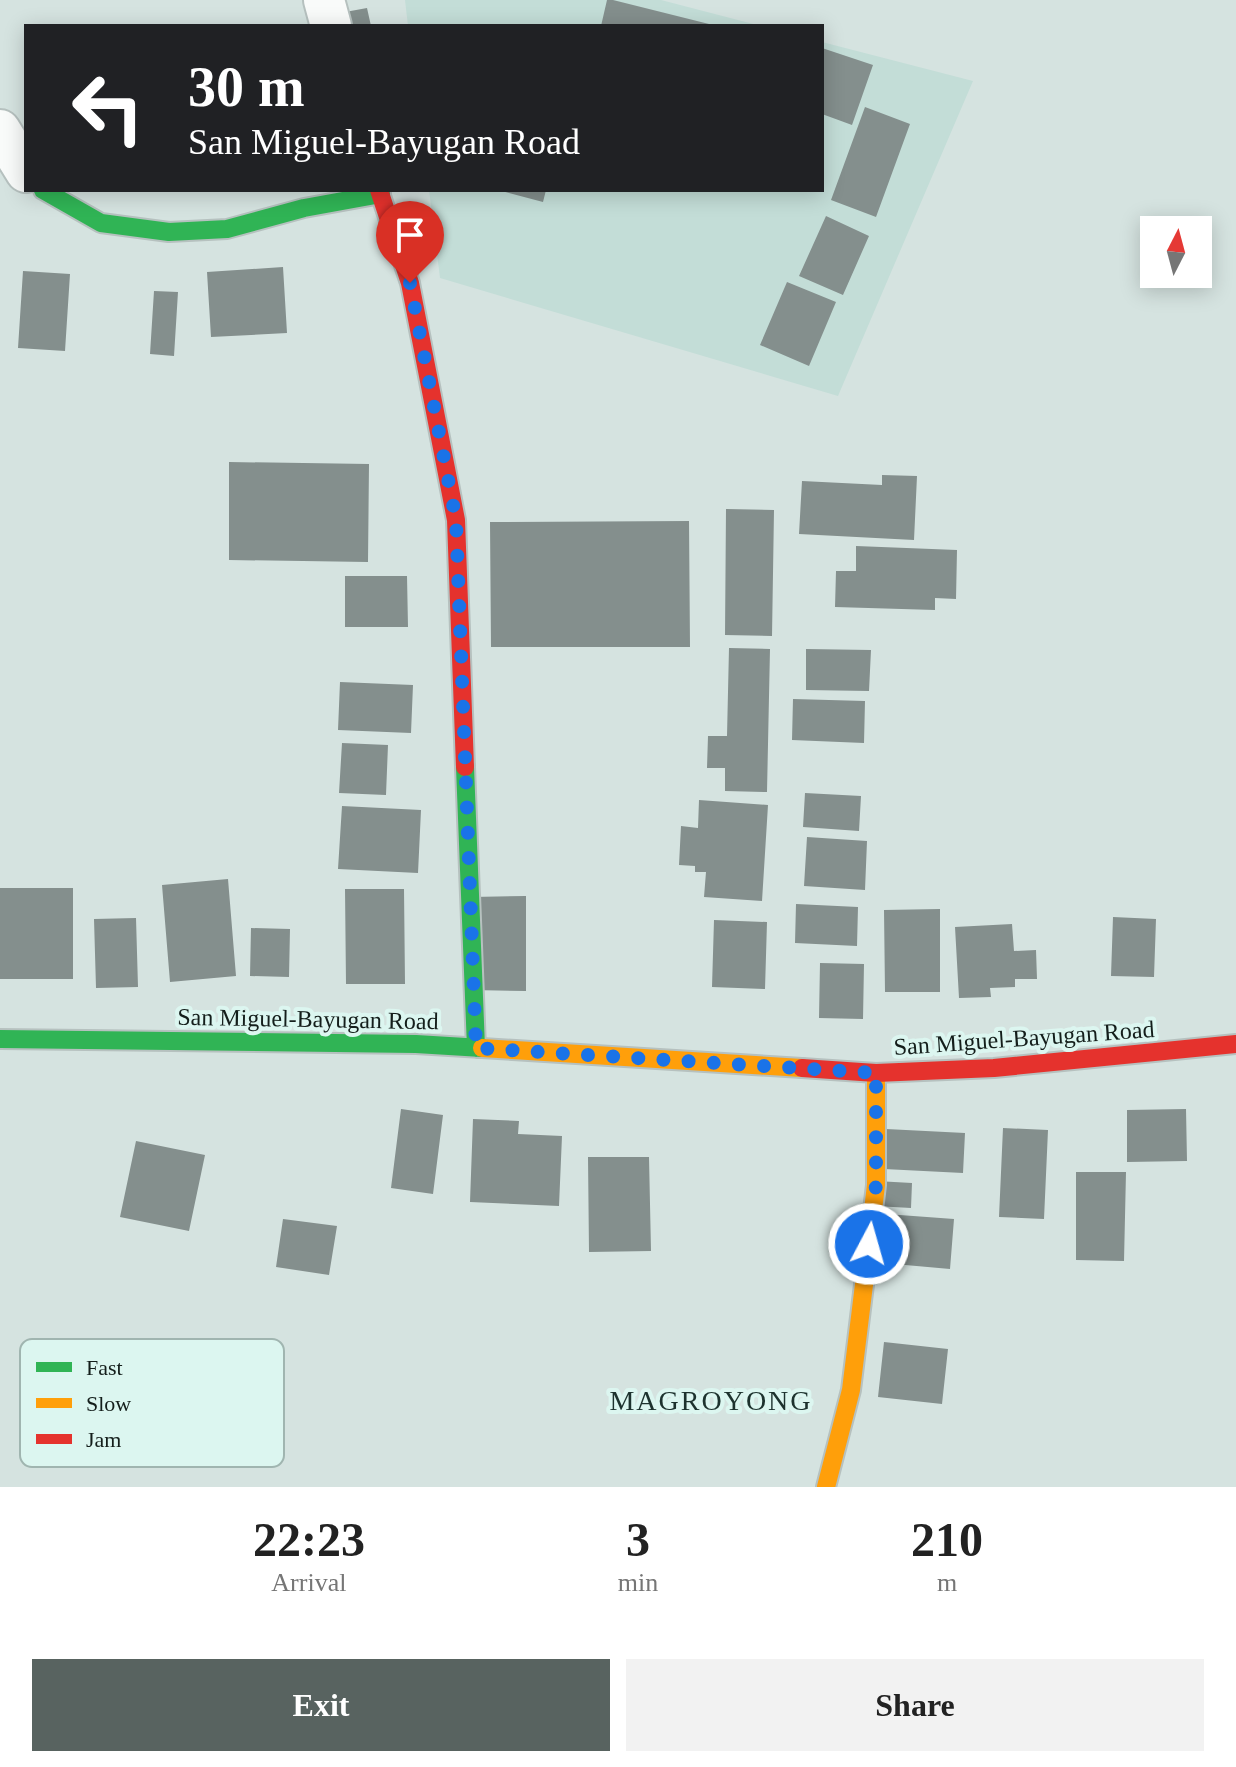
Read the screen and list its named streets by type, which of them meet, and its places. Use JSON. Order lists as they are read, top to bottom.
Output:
{
  "streets": {
    "street": ["San Miguel-Bayugan Road"]
  },
  "districts": ["MAGROYONG"],
  "legend": ["Fast", "Slow", "Jam"],
  "north": "top",
  "page": {
    "turn": ["30 m", "San Miguel-Bayugan Road"],
    "eta": [
      "22:23",
      "Arrival",
      "3",
      "min",
      "210",
      "m"
    ],
    "buttons": ["Exit", "Share"]
  }
}
